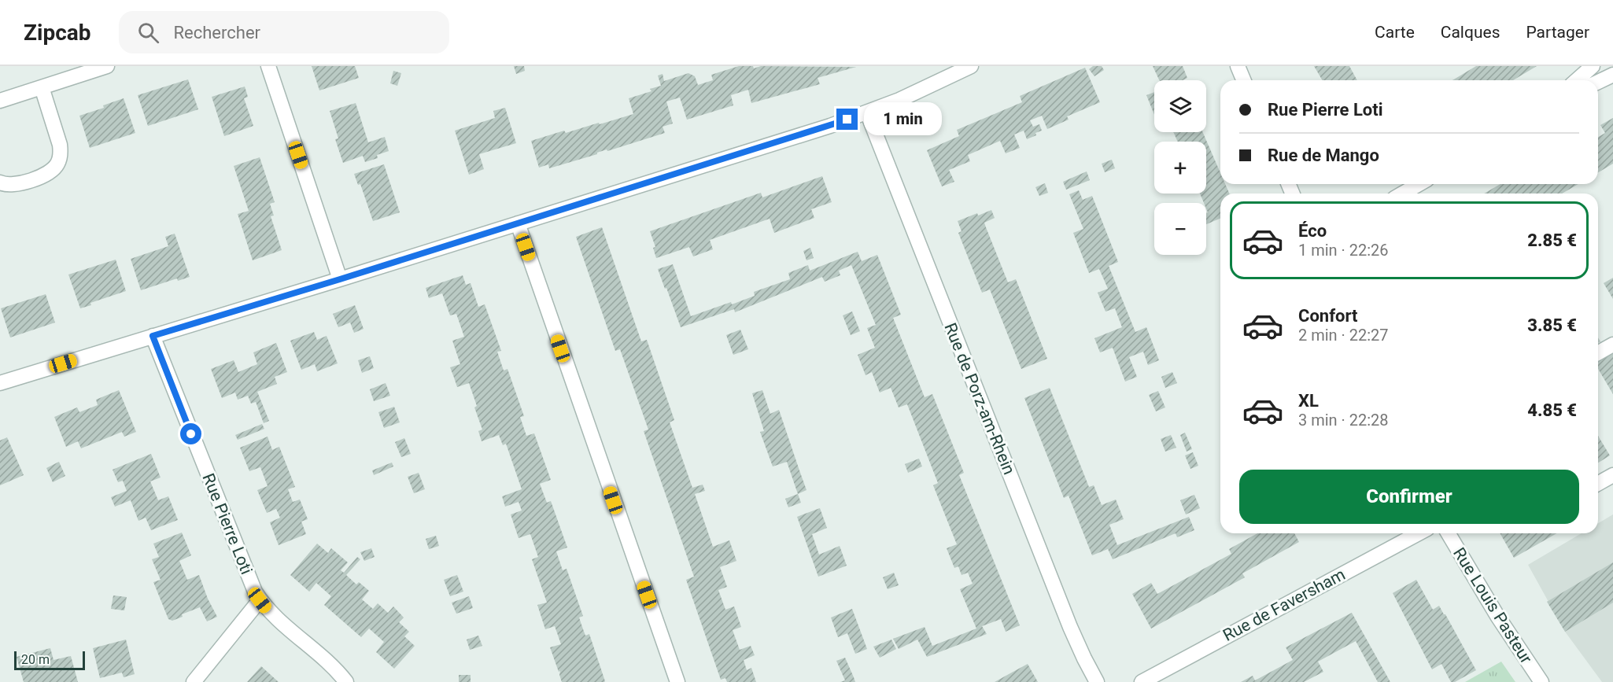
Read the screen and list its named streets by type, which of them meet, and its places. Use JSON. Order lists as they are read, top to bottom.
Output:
{
  "streets": {
    "street": [
      "Rue de Porz-am-Rhein",
      "Rue Pierre Loti",
      "Rue de Faversham",
      "Rue Louis Pasteur"
    ]
  },
  "scale_bar": "20 m",
  "page": {
    "header": "Zipcab",
    "search": "Rechercher",
    "nav": ["Carte", "Calques", "Partager"],
    "map_buttons": ["+", "−"],
    "banner": ["Rue Pierre Loti", "Rue de Mango"],
    "bubble": "1 min",
    "list": [
      {
        "name": "Éco",
        "note": "1 min · 22:26",
        "value": "2.85 €"
      },
      {
        "name": "Confort",
        "note": "2 min · 22:27",
        "value": "3.85 €"
      },
      {
        "name": "XL",
        "note": "3 min · 22:28",
        "value": "4.85 €"
      }
    ],
    "buttons": "Confirmer",
    "scale": "20 m"
  }
}
